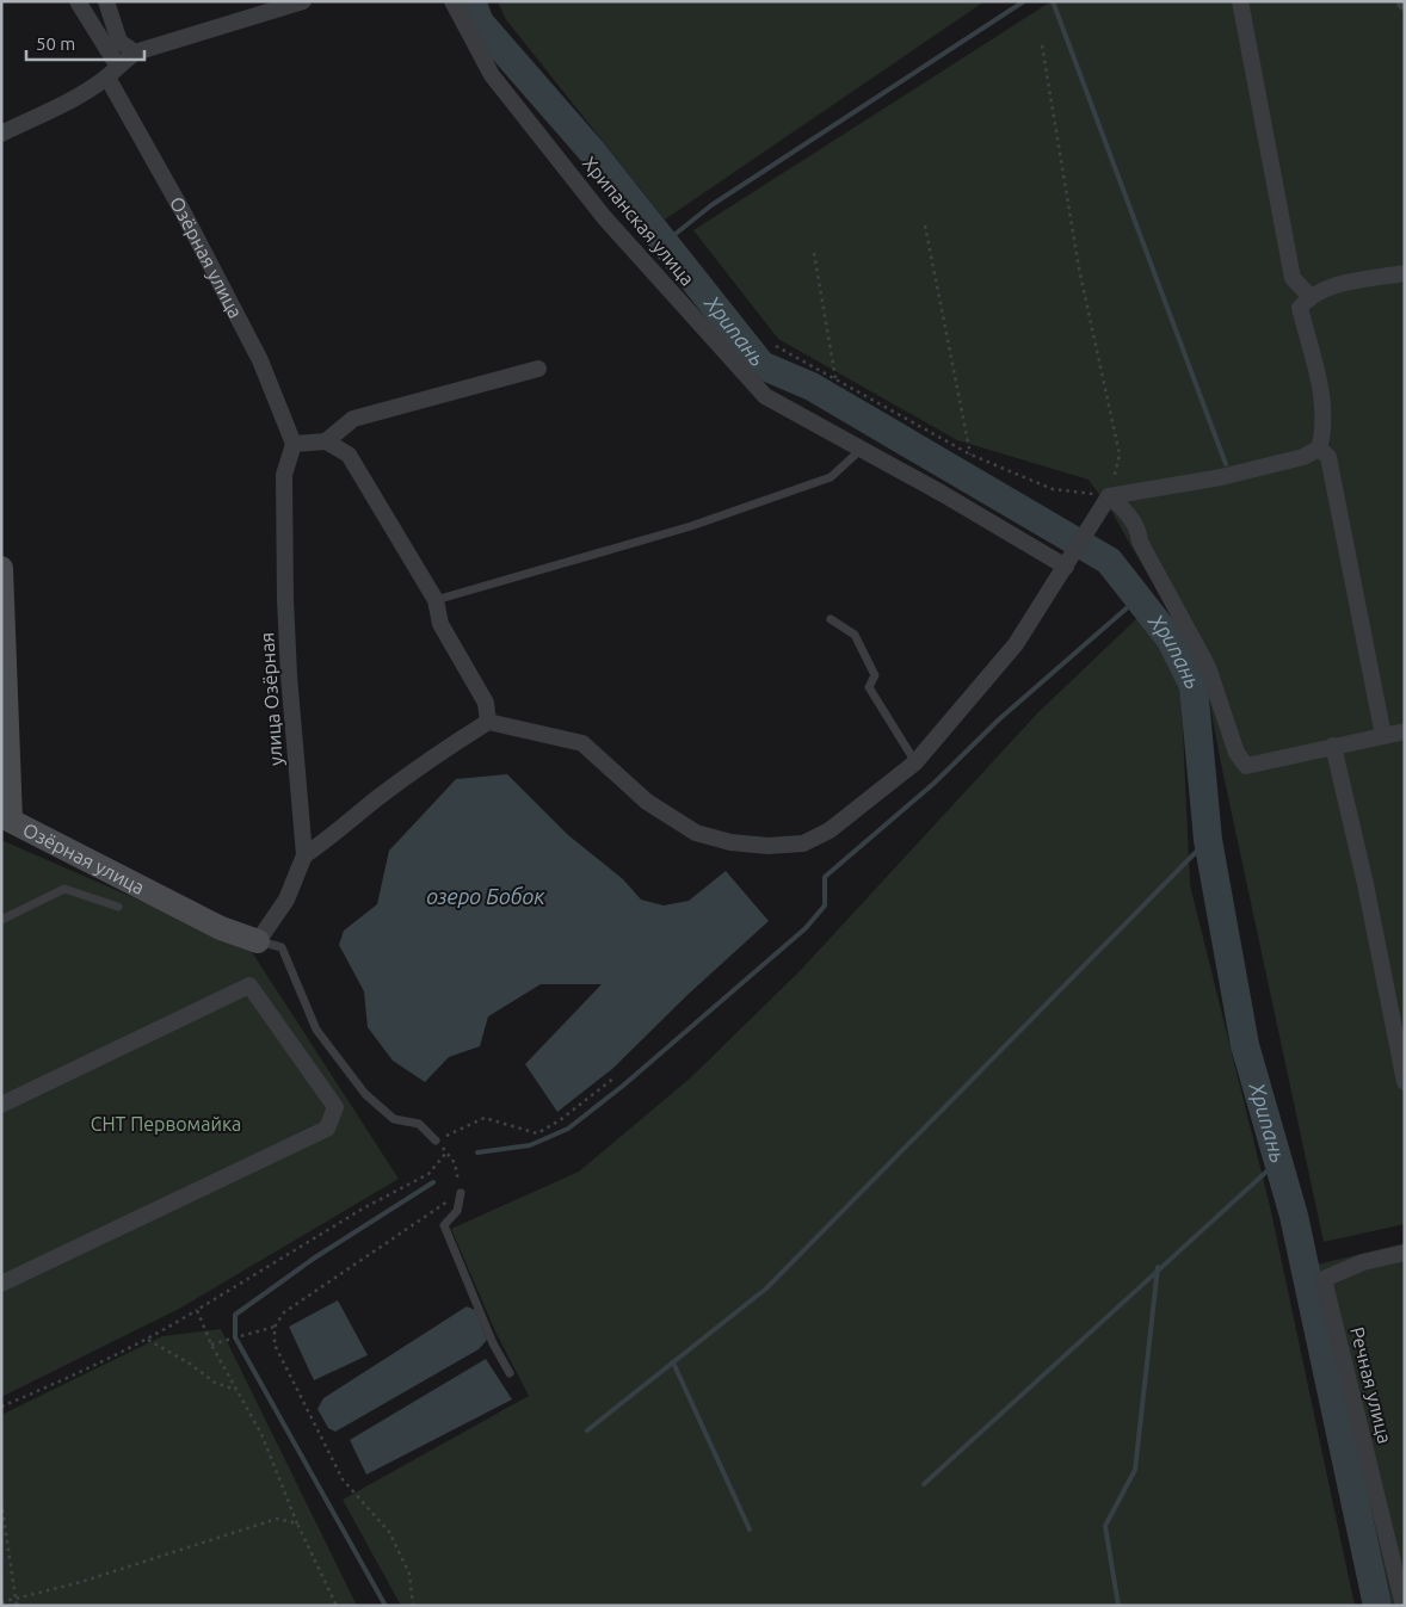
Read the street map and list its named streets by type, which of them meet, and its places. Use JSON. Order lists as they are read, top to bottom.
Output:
{
  "streets": {
    "street": [
      "Хрипанская улица",
      "Озёрная улица",
      "улица Озёрная",
      "Речная улица"
    ]
  },
  "crossings": [
    ["Озёрная улица", "улица Озёрная"]
  ],
  "water": ["Хрипань", "озеро Бобок"],
  "parks": ["СНТ Первомайка"],
  "scale_bar": "50 m"
}
